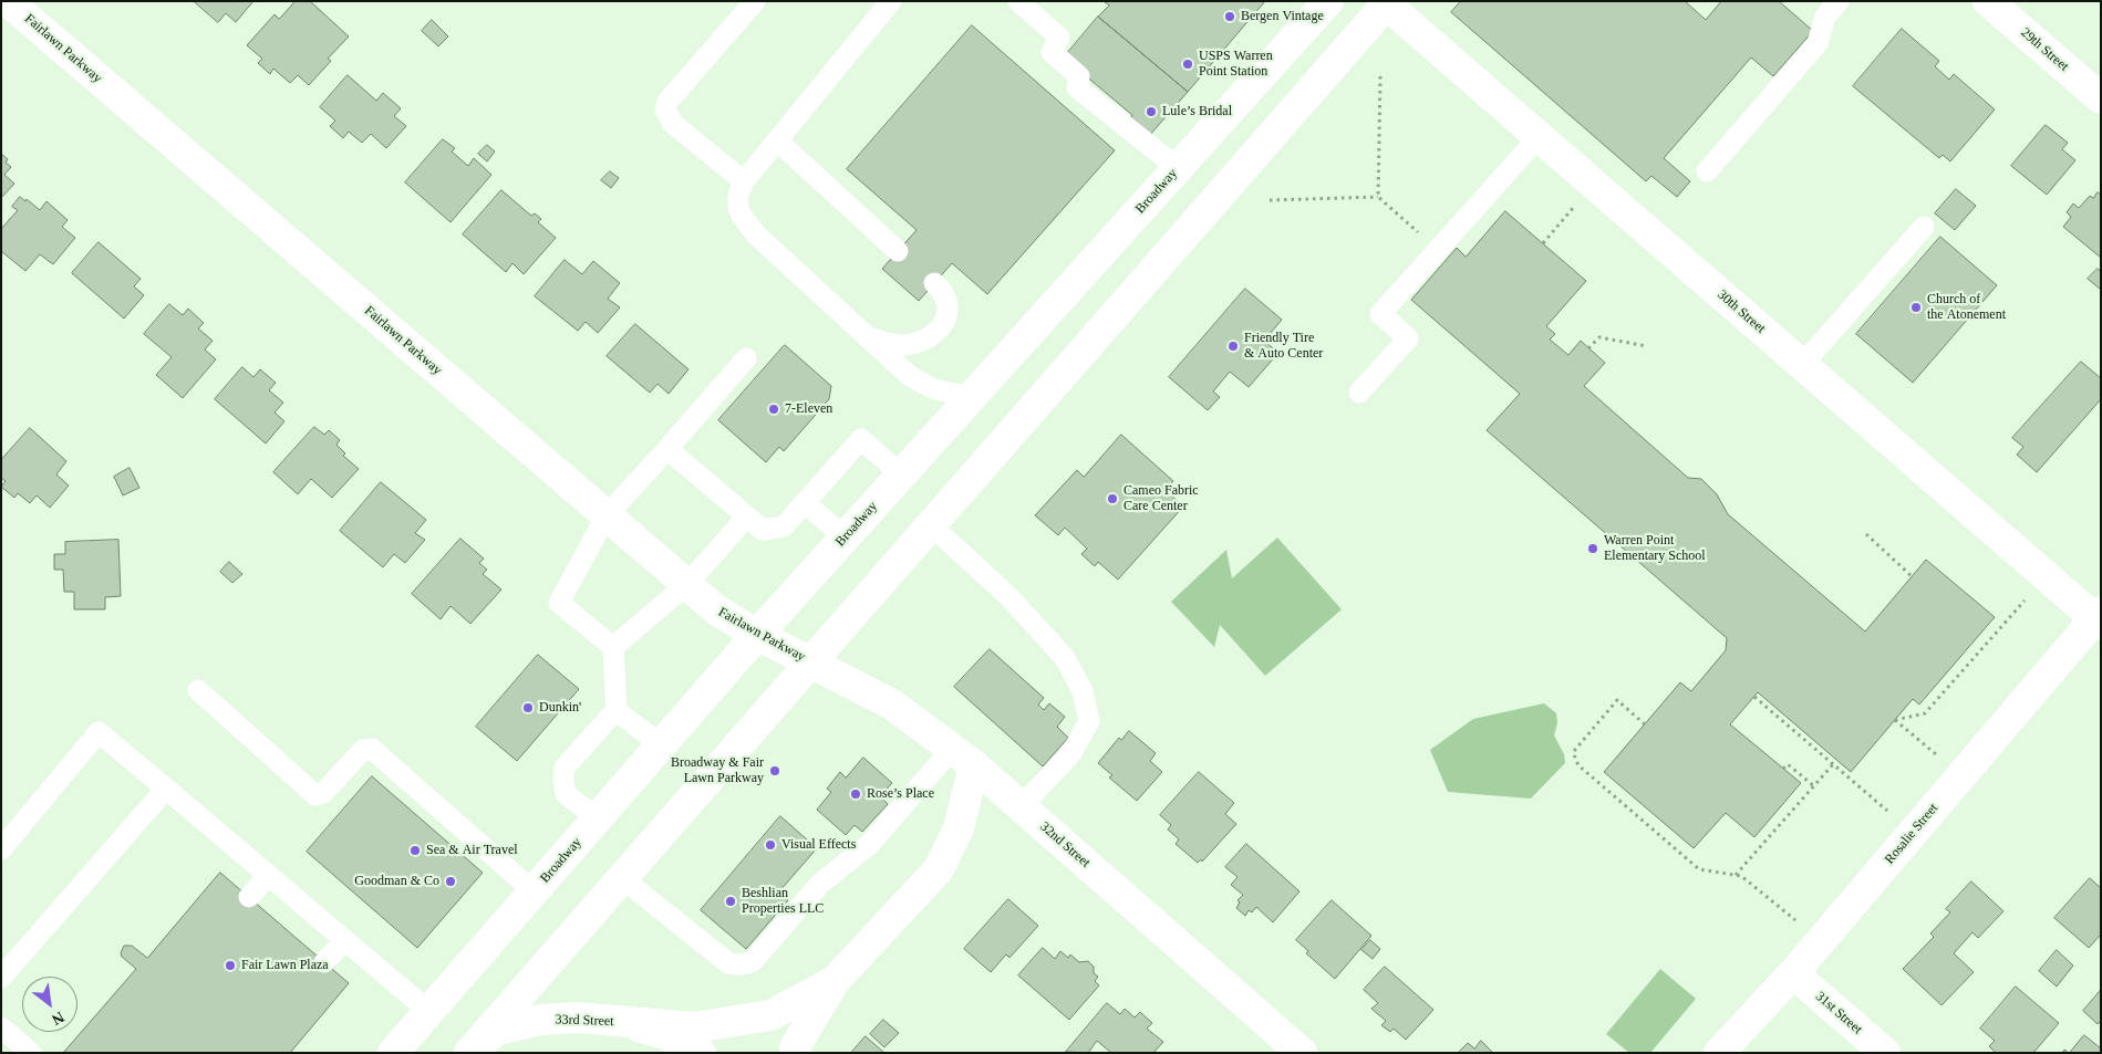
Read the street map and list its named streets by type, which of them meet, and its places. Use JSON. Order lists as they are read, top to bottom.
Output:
{
  "streets": {
    "street": [
      "Fairlawn Parkway",
      "29th Street",
      "Broadway",
      "30th Street",
      "Rosalie Street",
      "32nd Street",
      "31st Street",
      "33rd Street"
    ]
  },
  "crossings": [
    ["Fairlawn Parkway", "Broadway"],
    ["Fairlawn Parkway", "32nd Street"],
    ["30th Street", "Rosalie Street"],
    ["Rosalie Street", "31st Street"]
  ],
  "places": [
    "Bergen Vintage",
    "USPS Warren Point Station",
    "Lule’s Bridal",
    "Church of the Atonement",
    "Friendly Tire & Auto Center",
    "7-Eleven",
    "Cameo Fabric Care Center",
    "Warren Point Elementary School",
    "Dunkin'",
    "Broadway & Fair Lawn Parkway",
    "Rose’s Place",
    "Visual Effects",
    "Sea & Air Travel",
    "Goodman & Co",
    "Beshlian Properties LLC",
    "Fair Lawn Plaza"
  ],
  "north": "bottom right"
}
